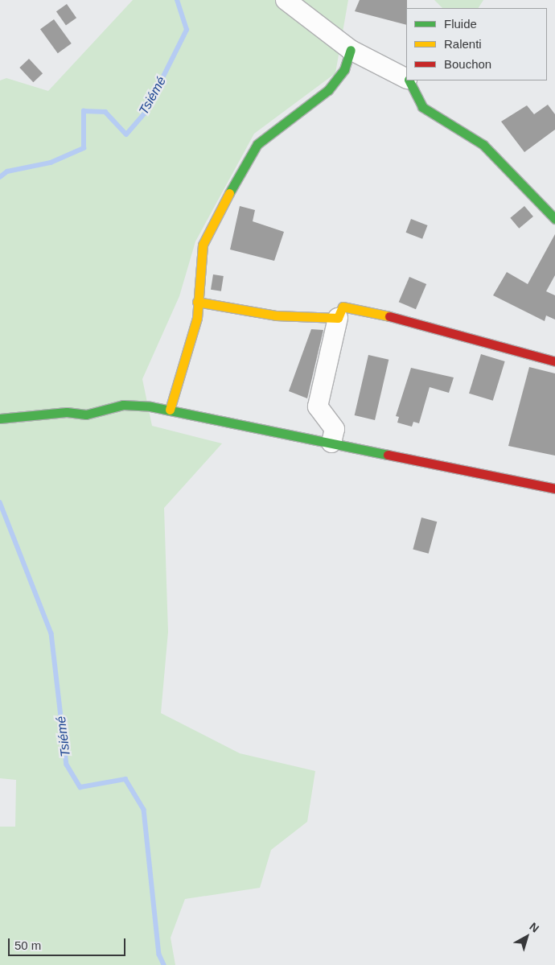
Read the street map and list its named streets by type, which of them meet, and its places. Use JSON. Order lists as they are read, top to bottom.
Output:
{
  "water": ["Tsiémé"],
  "legend": ["Fluide", "Ralenti", "Bouchon"],
  "scale_bar": "50 m",
  "north": "top right"
}
